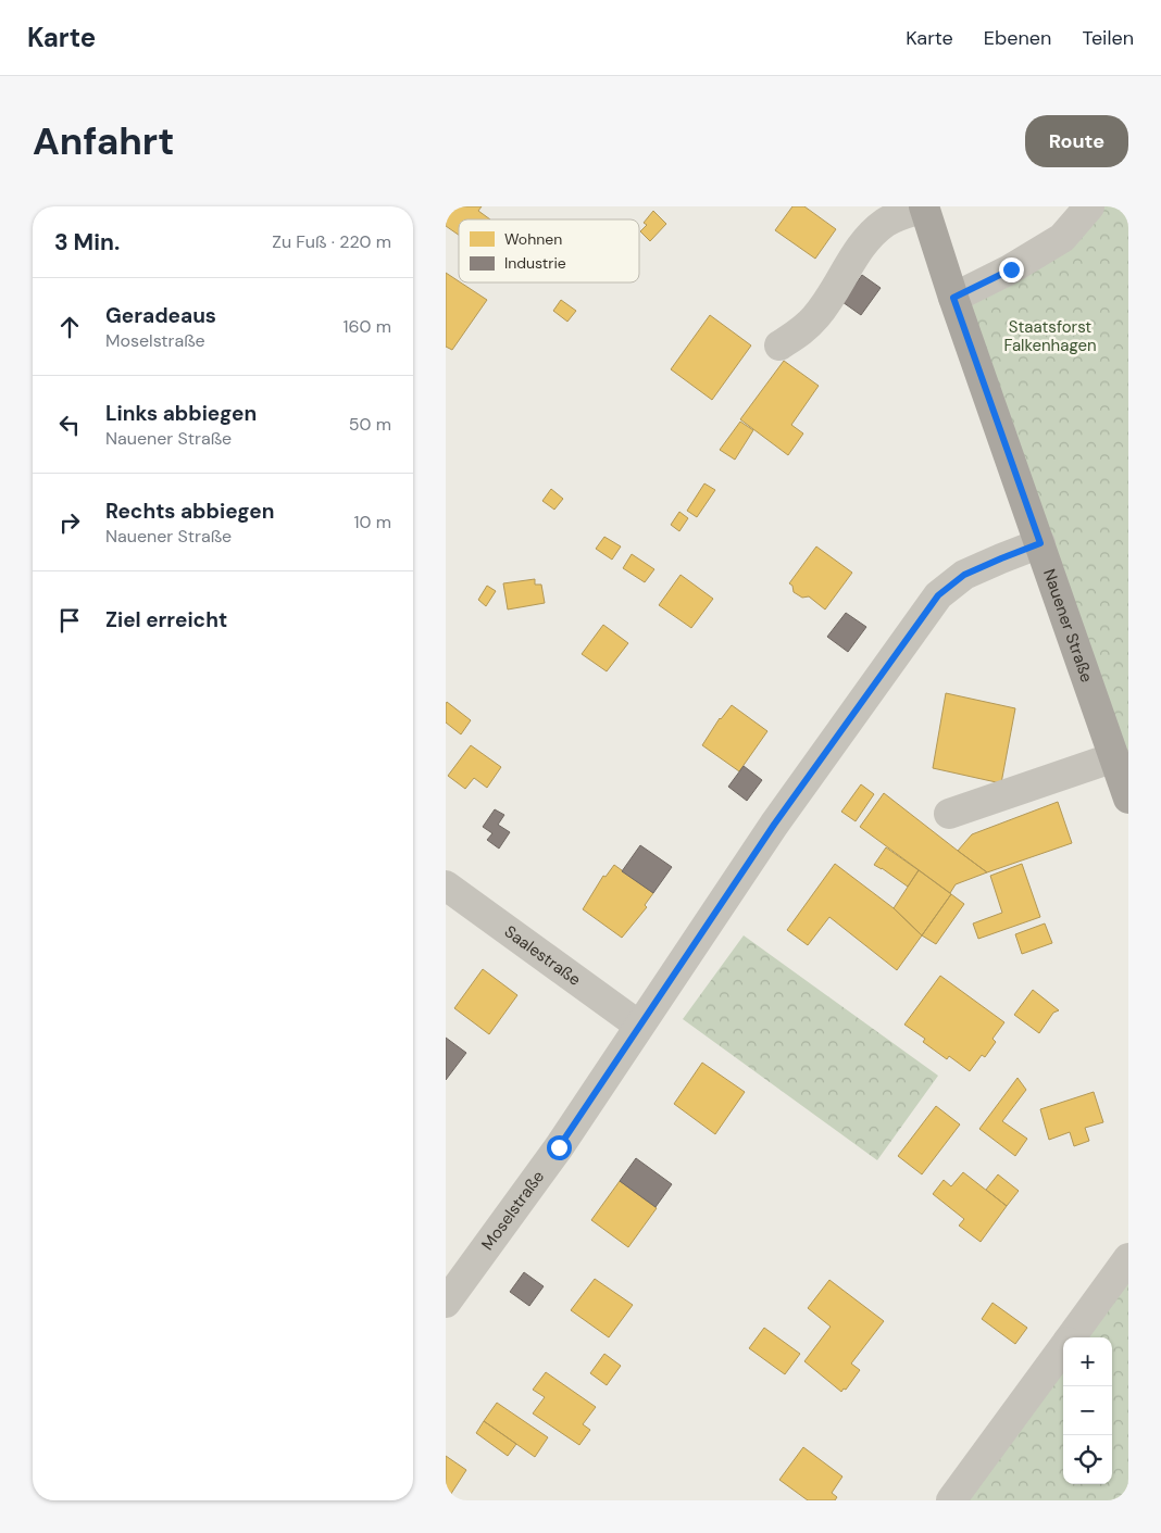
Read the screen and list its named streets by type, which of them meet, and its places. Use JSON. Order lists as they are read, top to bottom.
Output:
{
  "streets": {
    "main road": ["Nauener Straße"],
    "street": ["Saalestraße", "Moselstraße"]
  },
  "crossings": [
    ["Nauener Straße", "Moselstraße"],
    ["Saalestraße", "Moselstraße"]
  ],
  "parks": ["Staatsforst Falkenhagen"],
  "legend": ["Wohnen", "Industrie"],
  "page": {
    "header": "Karte",
    "nav": ["Karte", "Ebenen", "Teilen"],
    "buttons": "Route",
    "title": "Anfahrt",
    "heading": ["3 Min.", "Zu Fuß · 220 m"],
    "list": [
      ["Geradeaus", "Moselstraße", "160 m"],
      ["Links abbiegen", "Nauener Straße", "50 m"],
      ["Rechts abbiegen", "Nauener Straße", "10 m"],
      "Ziel erreicht"
    ],
    "map_buttons": ["+", "−"]
  }
}
